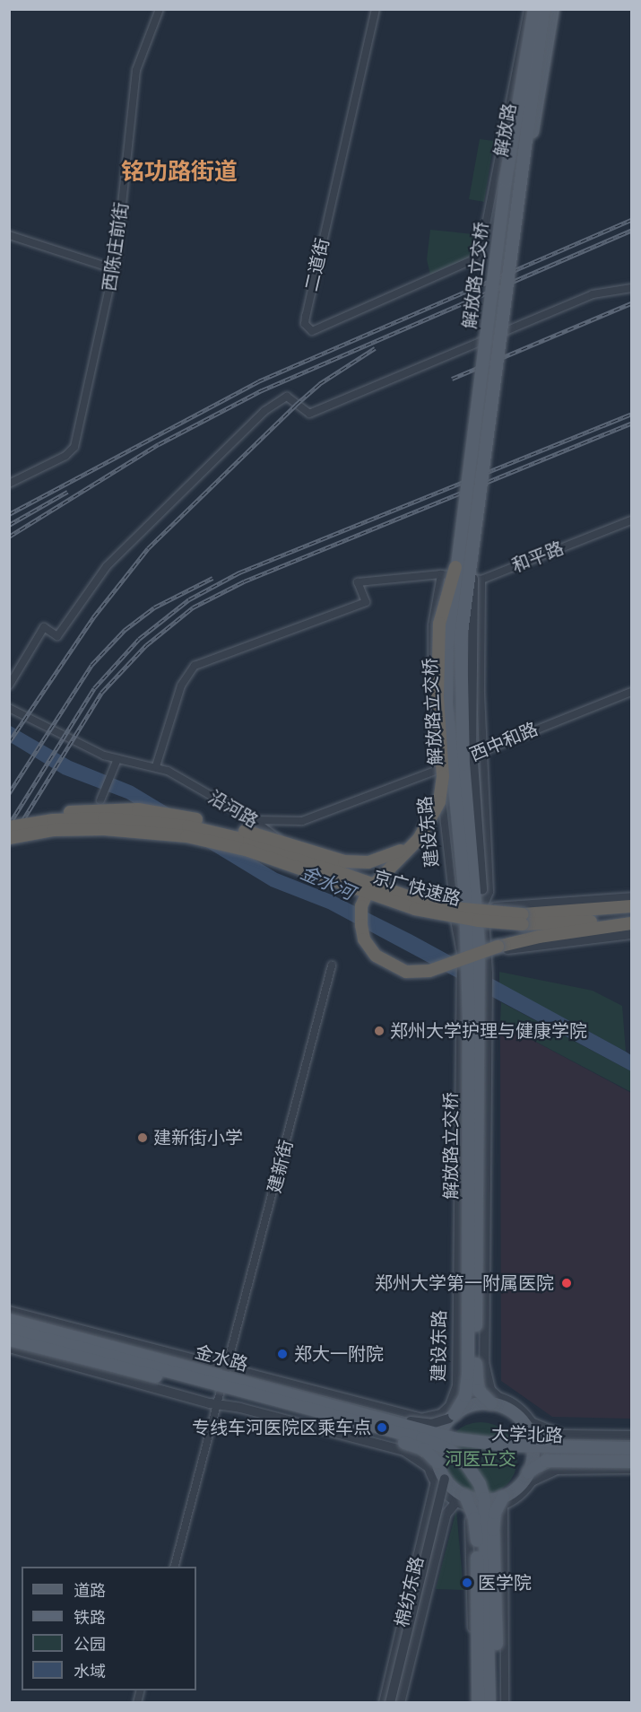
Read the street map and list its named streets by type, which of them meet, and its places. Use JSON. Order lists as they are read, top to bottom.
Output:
{
  "streets": {
    "highway": ["京广快速路"],
    "main road": ["解放路立交桥", "金水路", "大学北路"],
    "street": [
      "解放路",
      "西陈庄前街",
      "二道街",
      "和平路",
      "西中和路",
      "沿河路",
      "建设东路",
      "建新街",
      "棉纺东路"
    ]
  },
  "crossings": [
    ["解放路", "二道街"],
    ["解放路立交桥", "建设东路"],
    ["解放路立交桥", "大学北路"],
    ["解放路立交桥", "棉纺东路"],
    ["和平路", "沿河路"],
    ["和平路", "建设东路"],
    ["西中和路", "沿河路"],
    ["西中和路", "建设东路"],
    ["沿河路", "建设东路"],
    ["建设东路", "大学北路"],
    ["建设东路", "棉纺东路"],
    ["金水路", "大学北路"],
    ["大学北路", "棉纺东路"]
  ],
  "districts": ["铭功路街道"],
  "water": ["金水河"],
  "parks": ["河医立交"],
  "places": [
    "郑州大学护理与健康学院",
    "建新街小学",
    "郑州大学第一附属医院",
    "郑大一附院",
    "专线车河医院区乘车点",
    "医学院"
  ],
  "legend": [
    "道路",
    "铁路",
    "公园",
    "水域"
  ]
}
